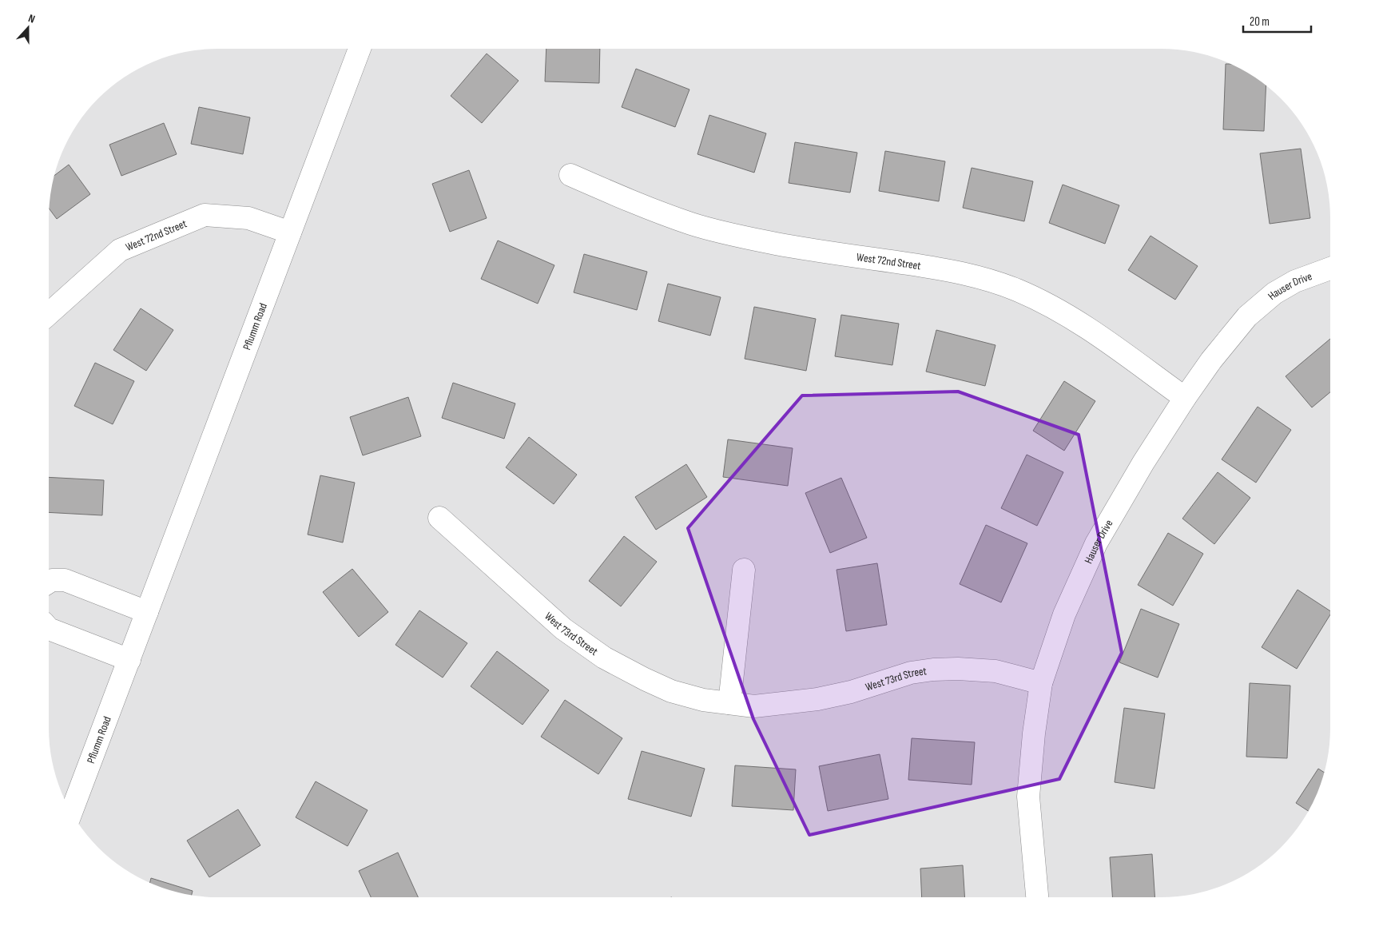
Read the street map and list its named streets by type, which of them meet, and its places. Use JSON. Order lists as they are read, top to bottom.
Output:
{
  "streets": {
    "street": [
      "West 72nd Street",
      "Hauser Drive",
      "Pflumm Road",
      "West 73rd Street"
    ]
  },
  "crossings": [
    ["West 72nd Street", "Hauser Drive"],
    ["West 72nd Street", "Pflumm Road"],
    ["Hauser Drive", "West 73rd Street"]
  ],
  "scale_bar": "20 m",
  "north": "top"
}
